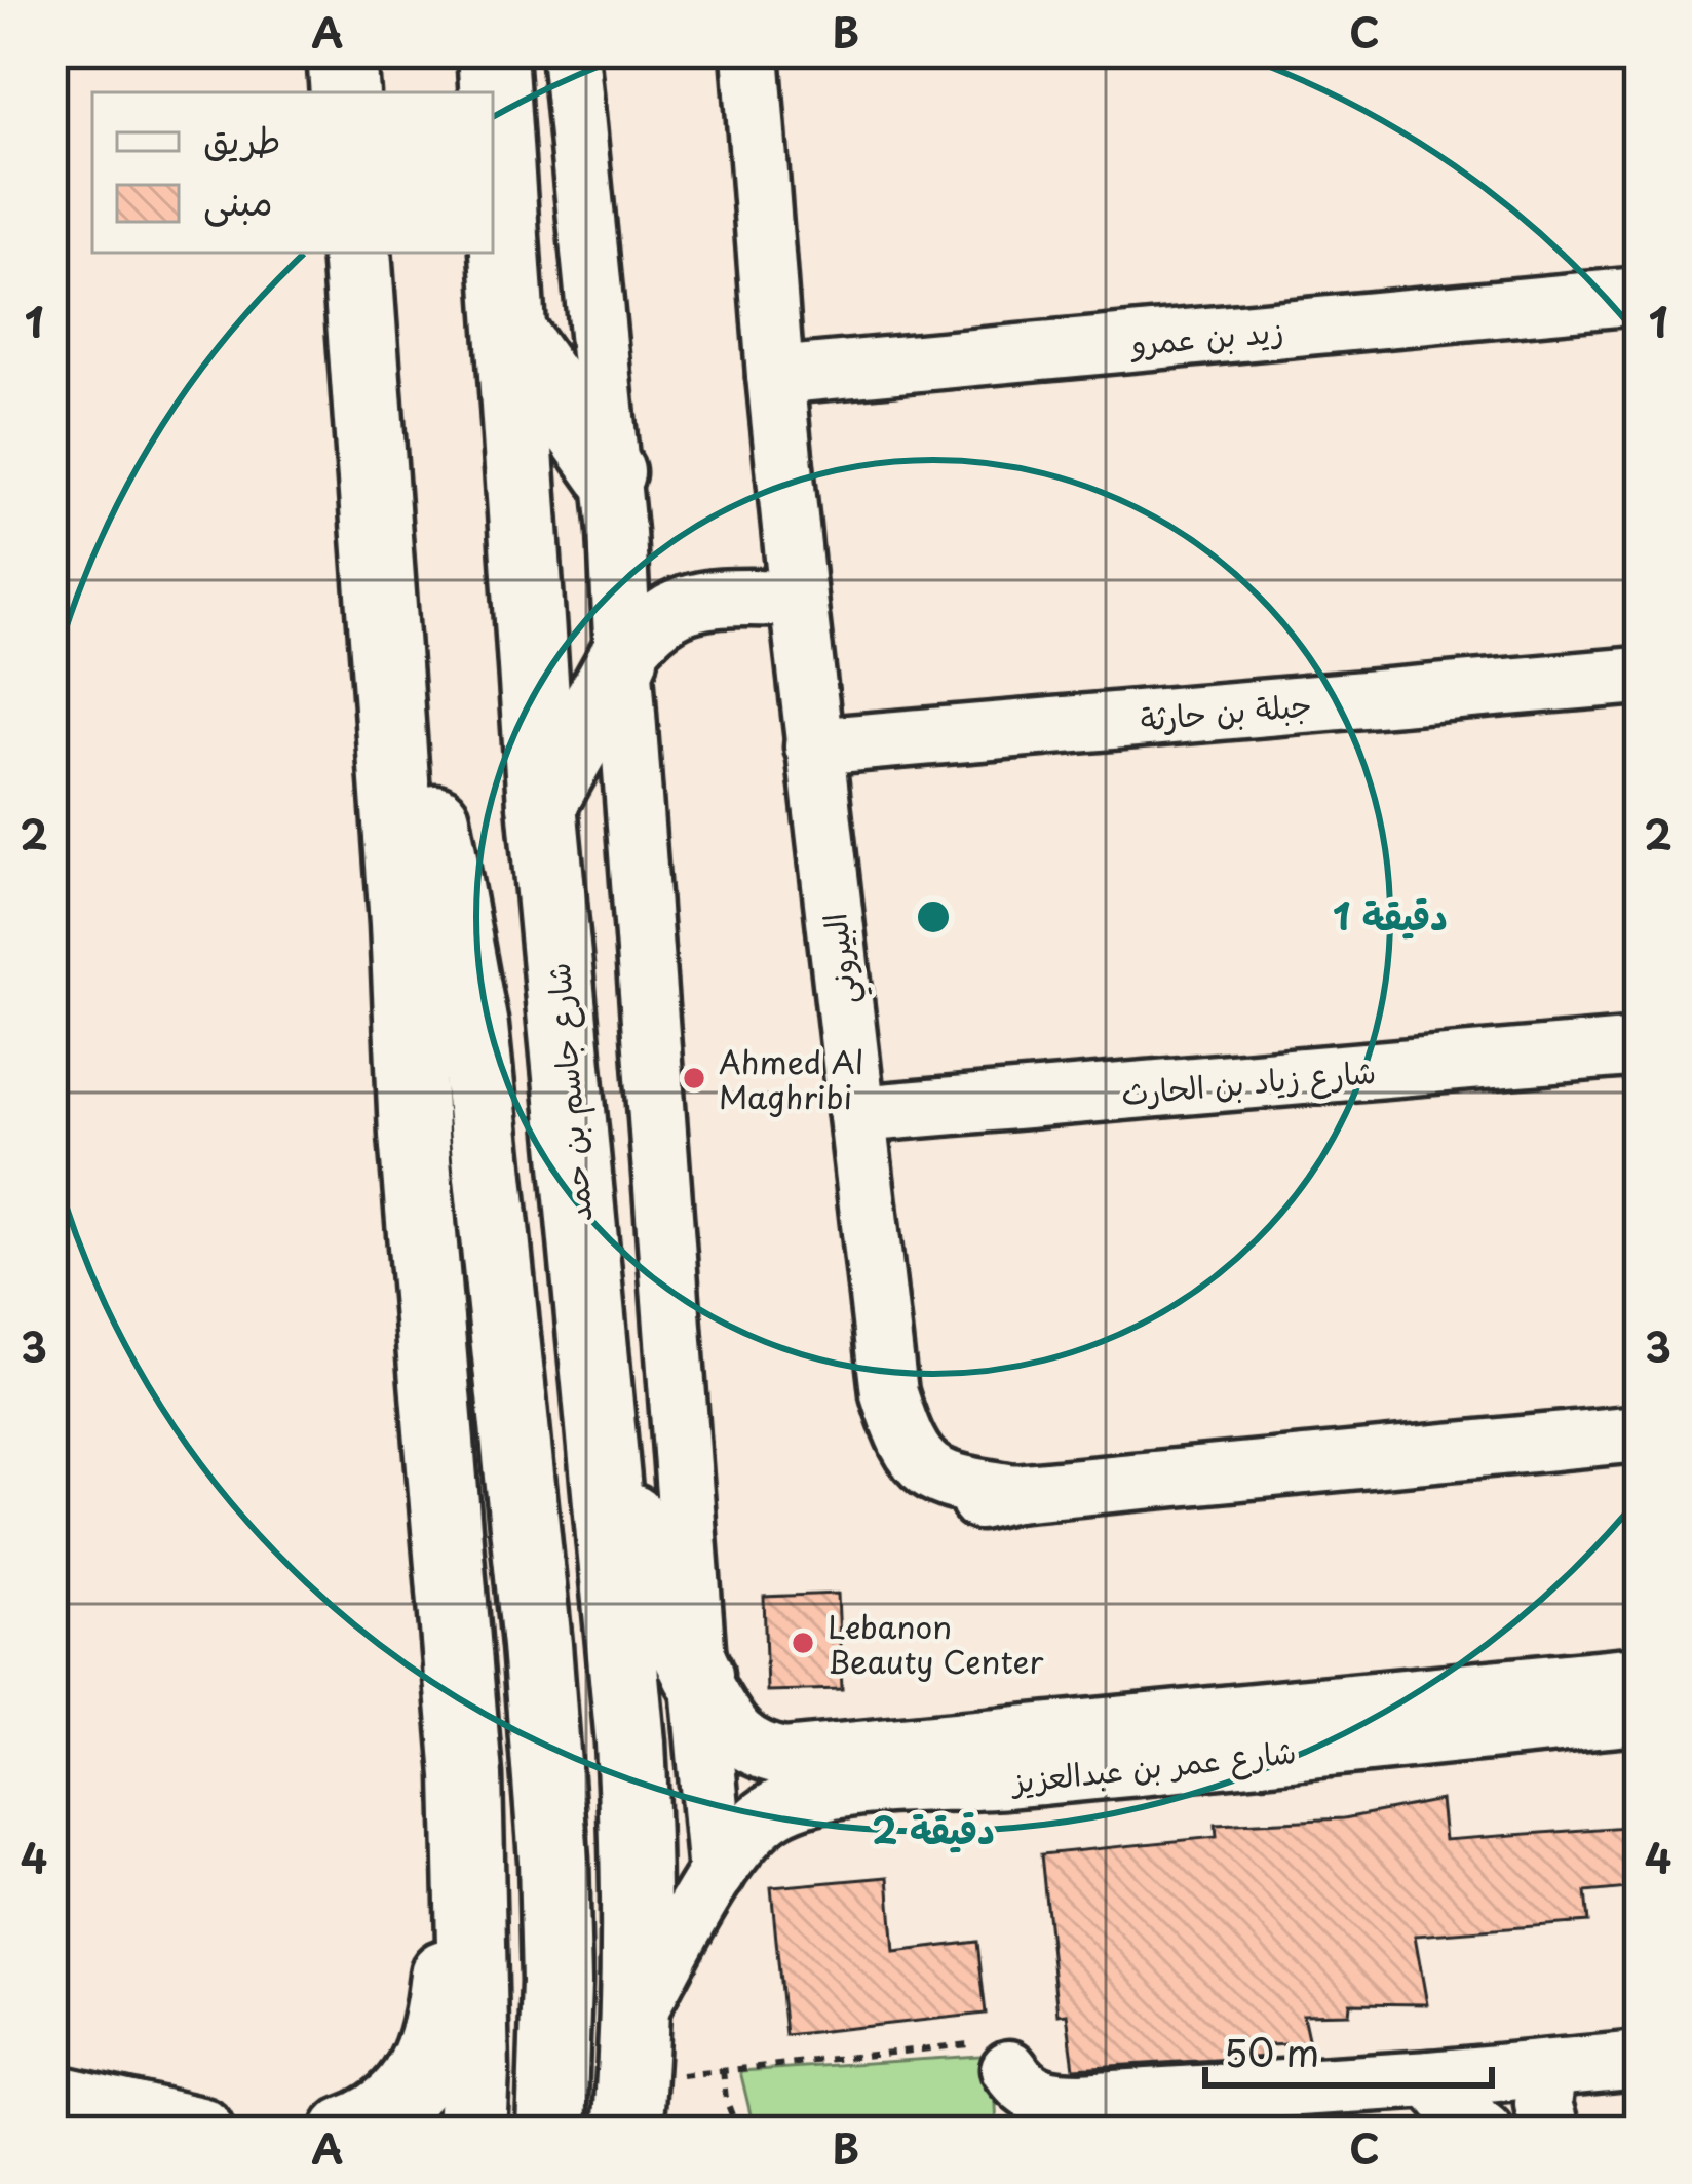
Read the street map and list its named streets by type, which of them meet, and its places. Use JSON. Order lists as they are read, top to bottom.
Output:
{
  "streets": {
    "main road": ["شارع جاسم بن حمد"],
    "street": [
      "زيد بن عمرو",
      "جبلة بن حارثة",
      "البيروني",
      "شارع زياد بن الحارث",
      "شارع عمر بن عبدالعزيز"
    ]
  },
  "crossings": [
    ["زيد بن عمرو", "البيروني"],
    ["جبلة بن حارثة", "البيروني"],
    ["البيروني", "شارع زياد بن الحارث"],
    ["شارع جاسم بن حمد", "شارع عمر بن عبدالعزيز"]
  ],
  "places": ["Ahmed Al Maghribi", "Lebanon Beauty Center"],
  "legend": ["طريق", "مبنى"],
  "scale_bar": "50 m",
  "grid": {
    "columns": ["A", "B", "C"],
    "rows": [
      "1",
      "2",
      "3",
      "4"
    ]
  },
  "rings": ["1 دقيقة", "2 دقيقة"]
}
